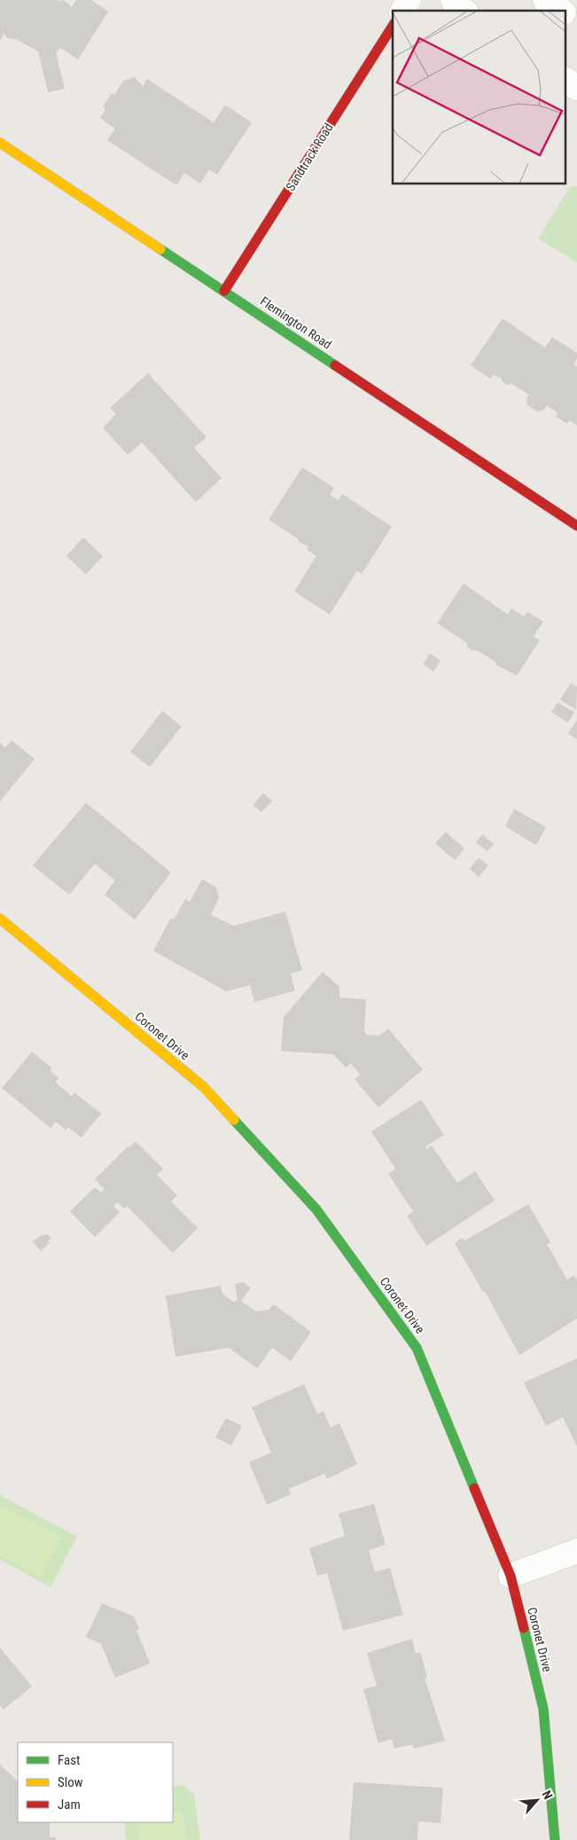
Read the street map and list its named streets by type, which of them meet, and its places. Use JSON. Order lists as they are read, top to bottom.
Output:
{
  "streets": {
    "street": ["Sandtrack Road", "Flemington Road", "Coronet Drive"]
  },
  "crossings": [
    ["Sandtrack Road", "Flemington Road"]
  ],
  "legend": ["Fast", "Slow", "Jam"],
  "north": "top right"
}
